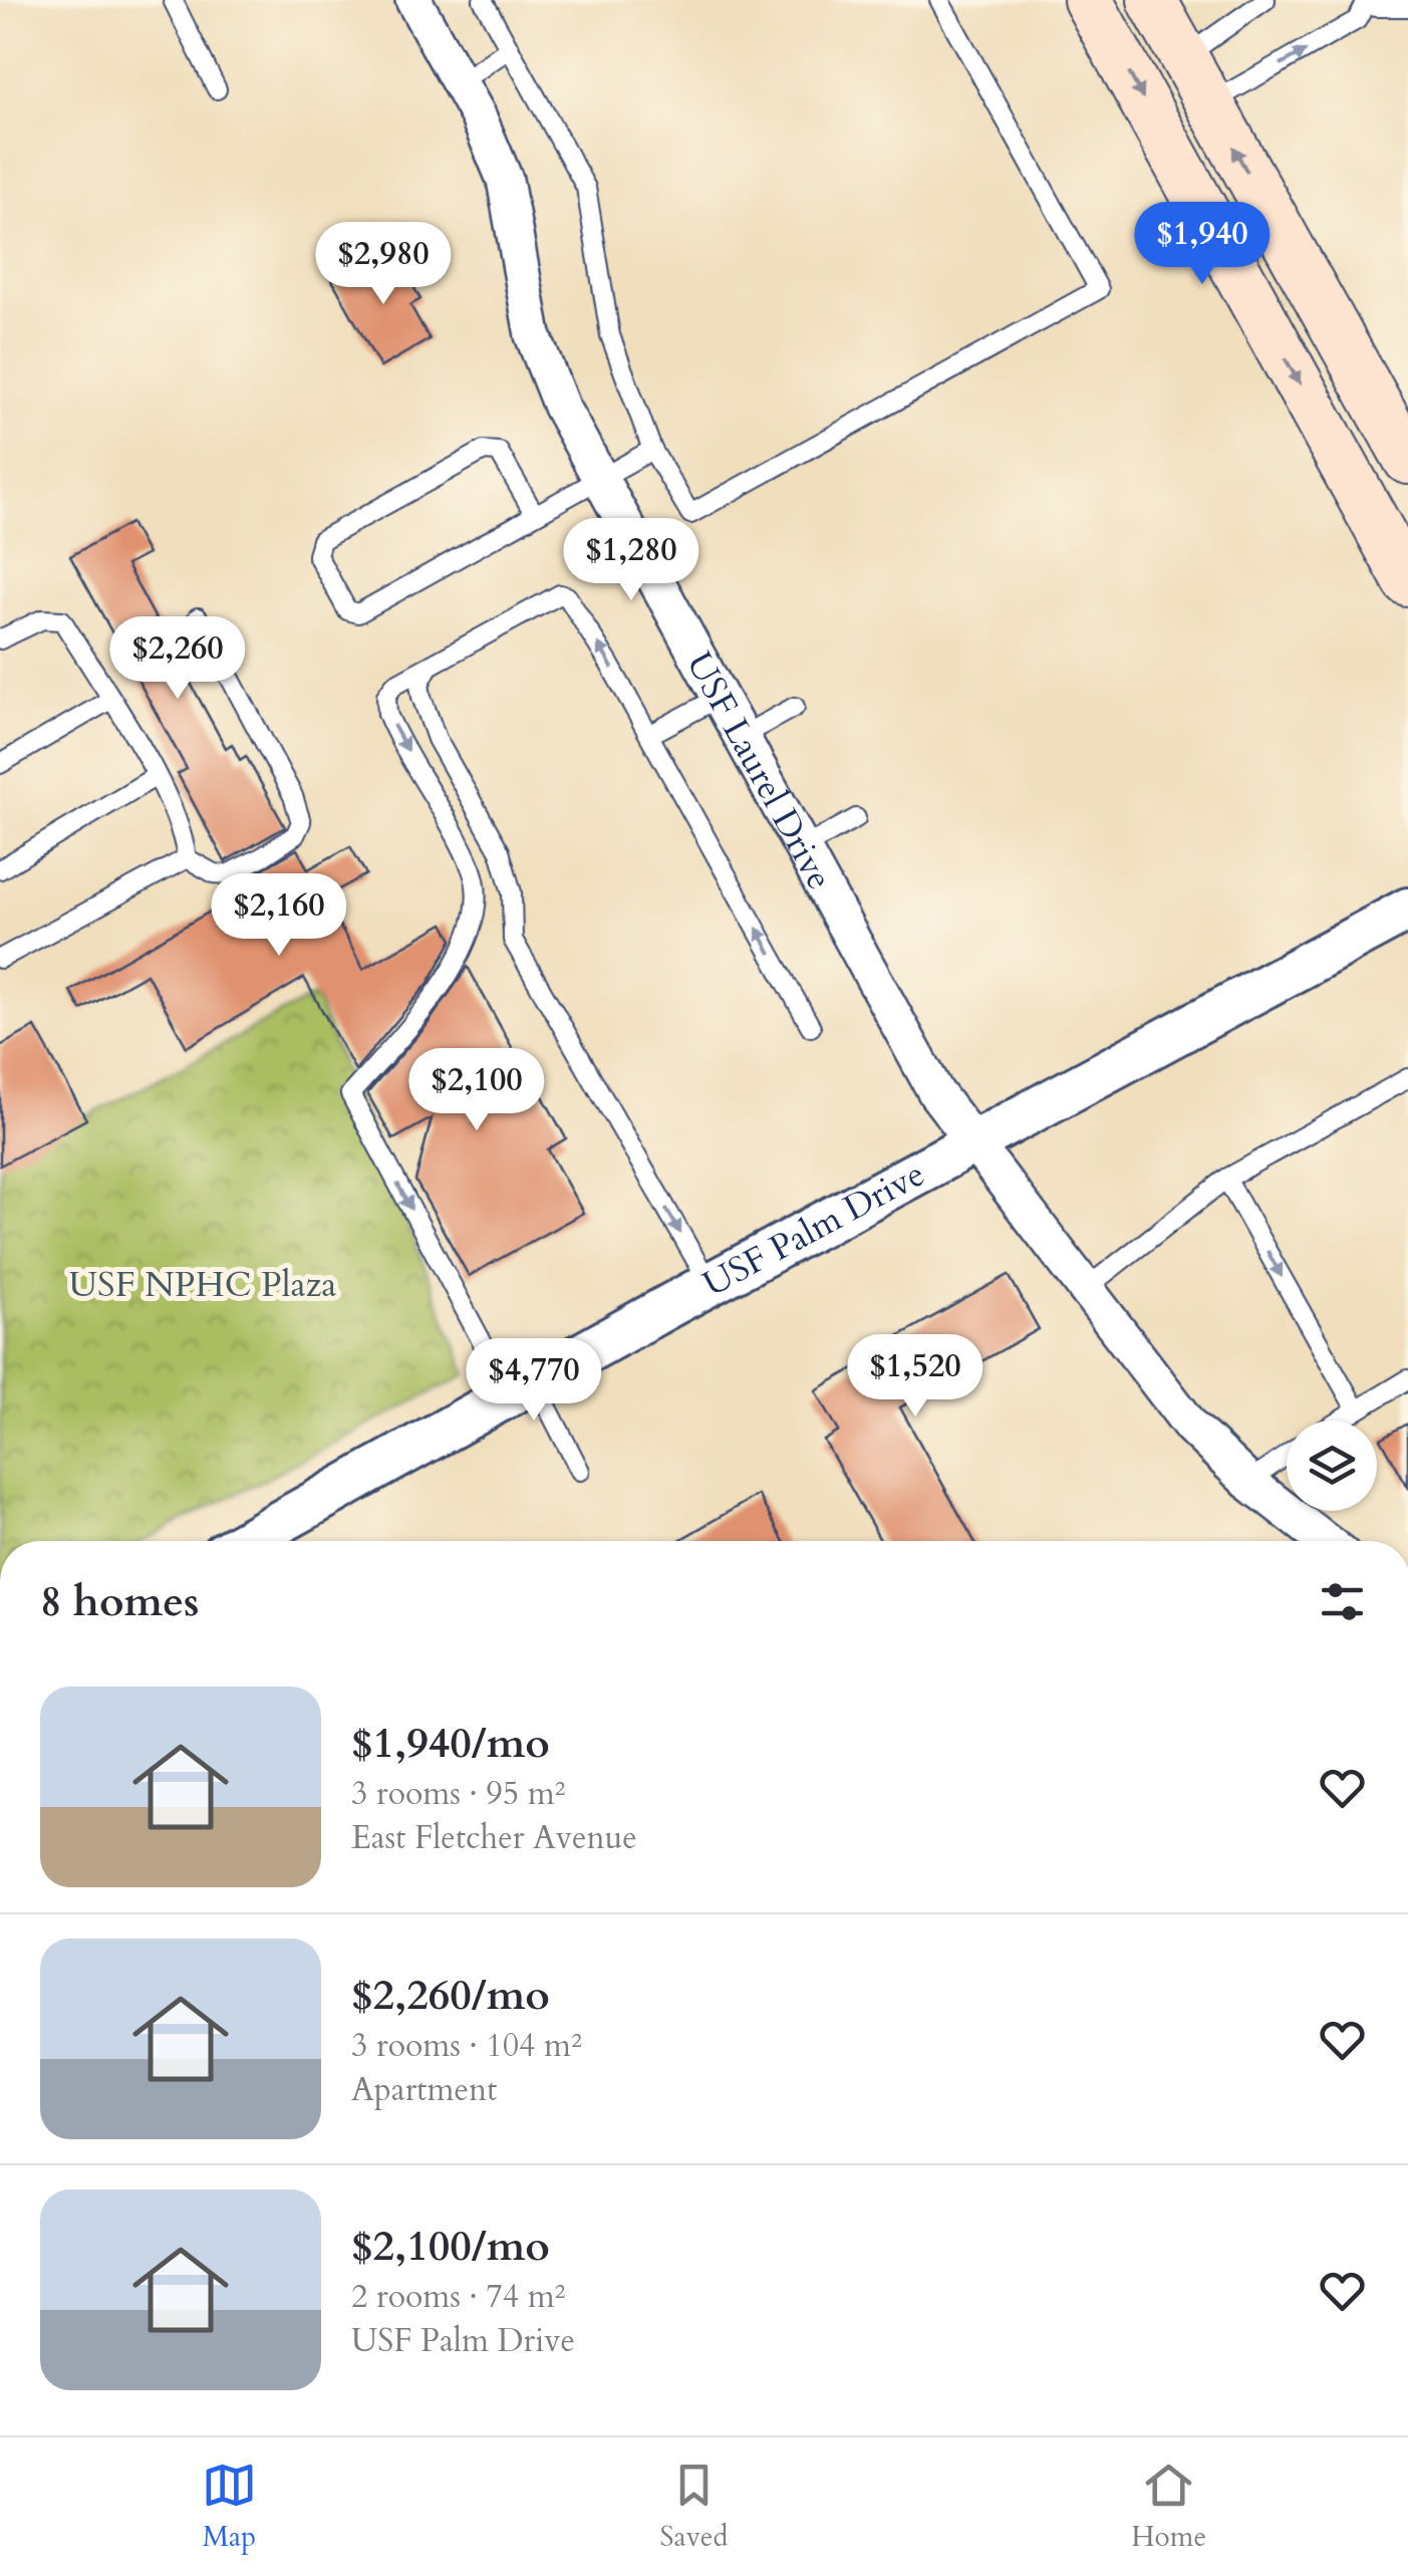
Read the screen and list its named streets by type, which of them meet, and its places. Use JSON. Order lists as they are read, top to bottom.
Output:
{
  "streets": {
    "street": ["USF Laurel Drive", "USF Palm Drive"]
  },
  "crossings": [
    ["USF Laurel Drive", "USF Palm Drive"]
  ],
  "parks": ["USF NPHC Plaza"],
  "page": {
    "price": [
      "$1,940",
      "$2,980",
      "$1,280",
      "$2,260",
      "$2,160",
      "$2,100",
      "$1,520",
      "$4,770"
    ],
    "heading": "8 homes",
    "list": [
      {
        "name": "$1,940/mo",
        "note": "3 rooms · 95 m² · East Fletcher Avenue"
      },
      {
        "name": "$2,260/mo",
        "note": "3 rooms · 104 m² · Apartment"
      },
      {
        "name": "$2,100/mo",
        "note": "2 rooms · 74 m² · USF Palm Drive"
      }
    ],
    "tabs": ["Map", "Saved", "Home"]
  }
}
